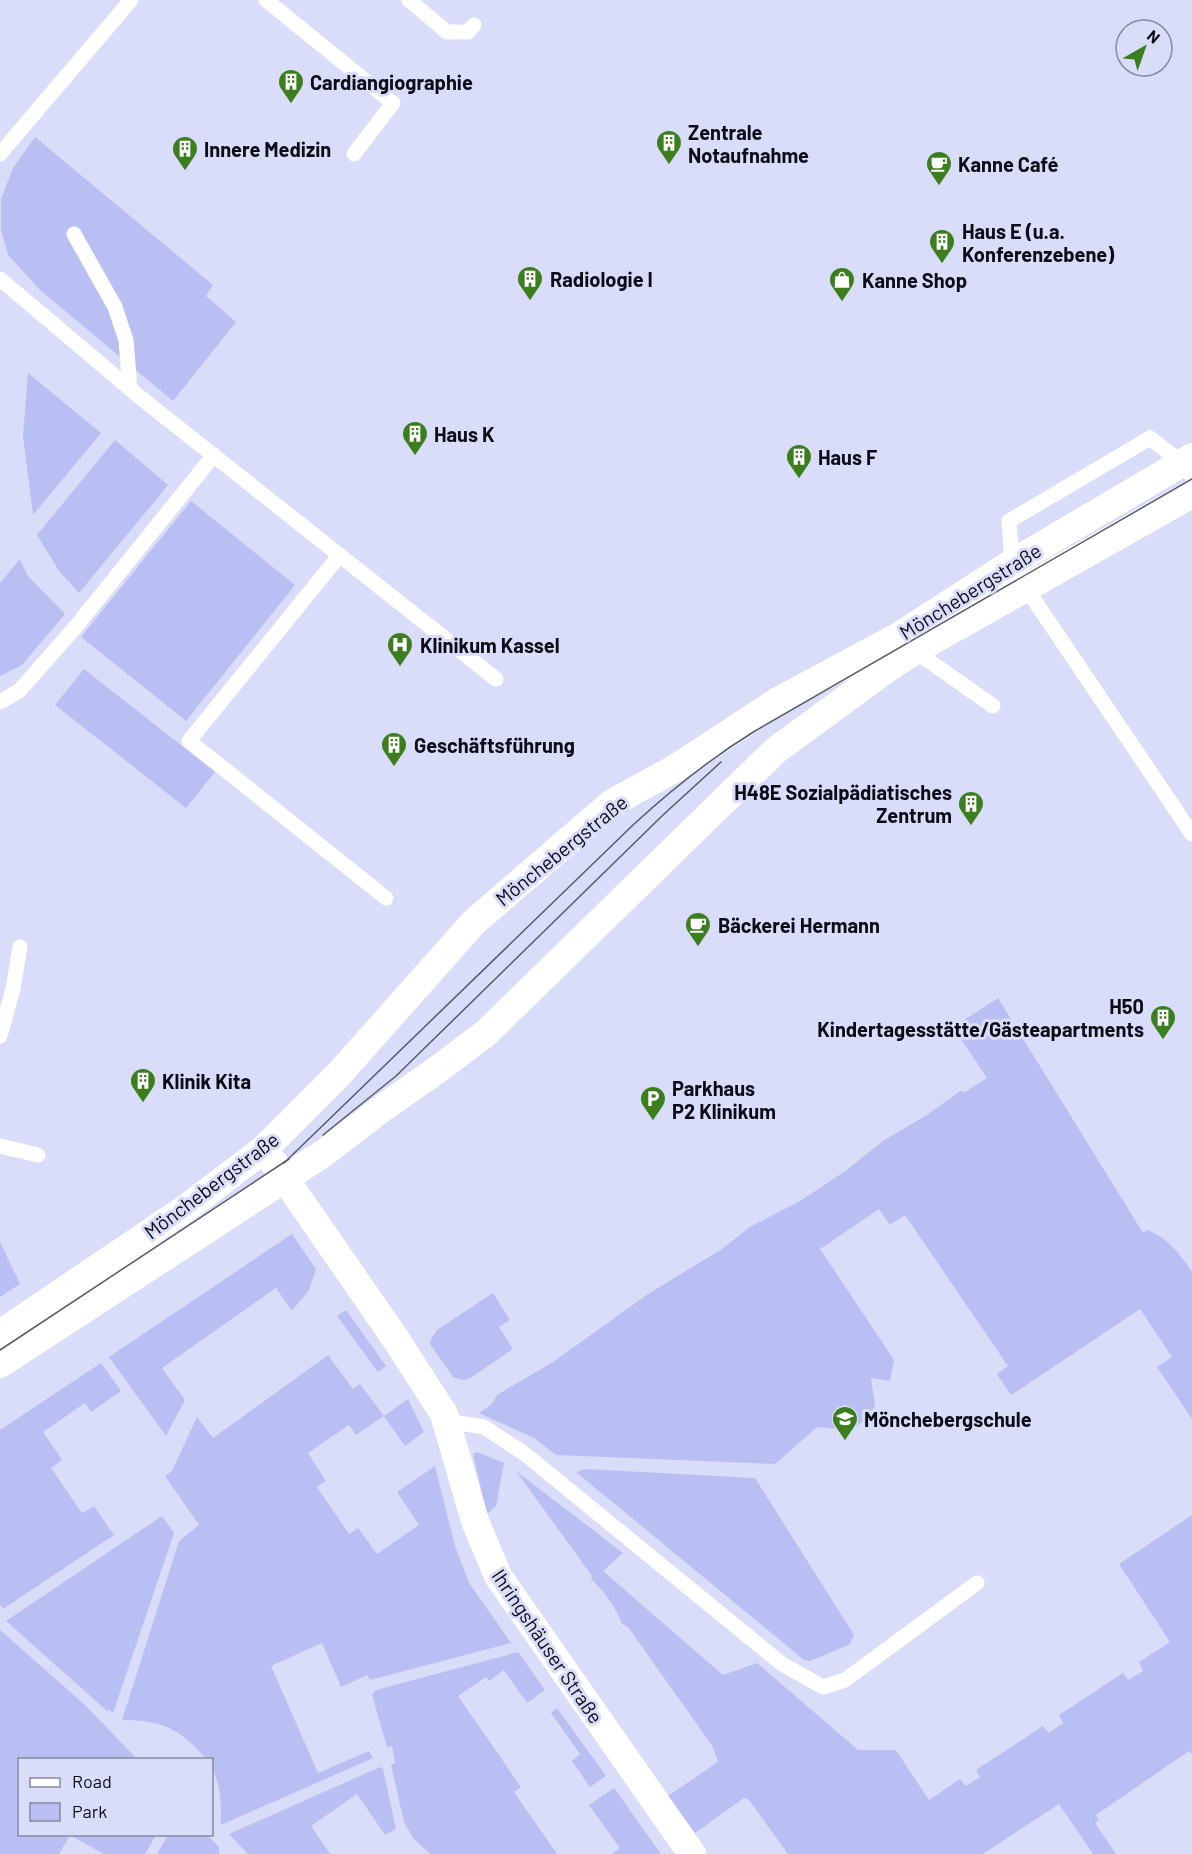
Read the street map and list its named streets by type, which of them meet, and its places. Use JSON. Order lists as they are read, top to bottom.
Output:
{
  "streets": {
    "street": ["Mönchebergstraße", "Ihringshäuser Straße"]
  },
  "crossings": [
    ["Mönchebergstraße", "Ihringshäuser Straße"]
  ],
  "places": {
    "building": [
      "Cardiangiographie",
      "Zentrale Notaufnahme",
      "Innere Medizin",
      "Haus E (u.a. Konferenzebene)",
      "Radiologie I",
      "Haus K",
      "Haus F",
      "Geschäftsführung",
      "H48E Sozialpädiatisches Zentrum",
      "H50 Kindertagesstätte/Gästeapartments",
      "Klinik Kita"
    ],
    "cafe": ["Kanne Café", "Bäckerei Hermann"],
    "shop": ["Kanne Shop"],
    "hospital": ["Klinikum Kassel"],
    "parking": ["Parkhaus P2 Klinikum"],
    "school or university": ["Mönchebergschule"]
  },
  "legend": ["Road", "Park"],
  "north": "top right"
}
